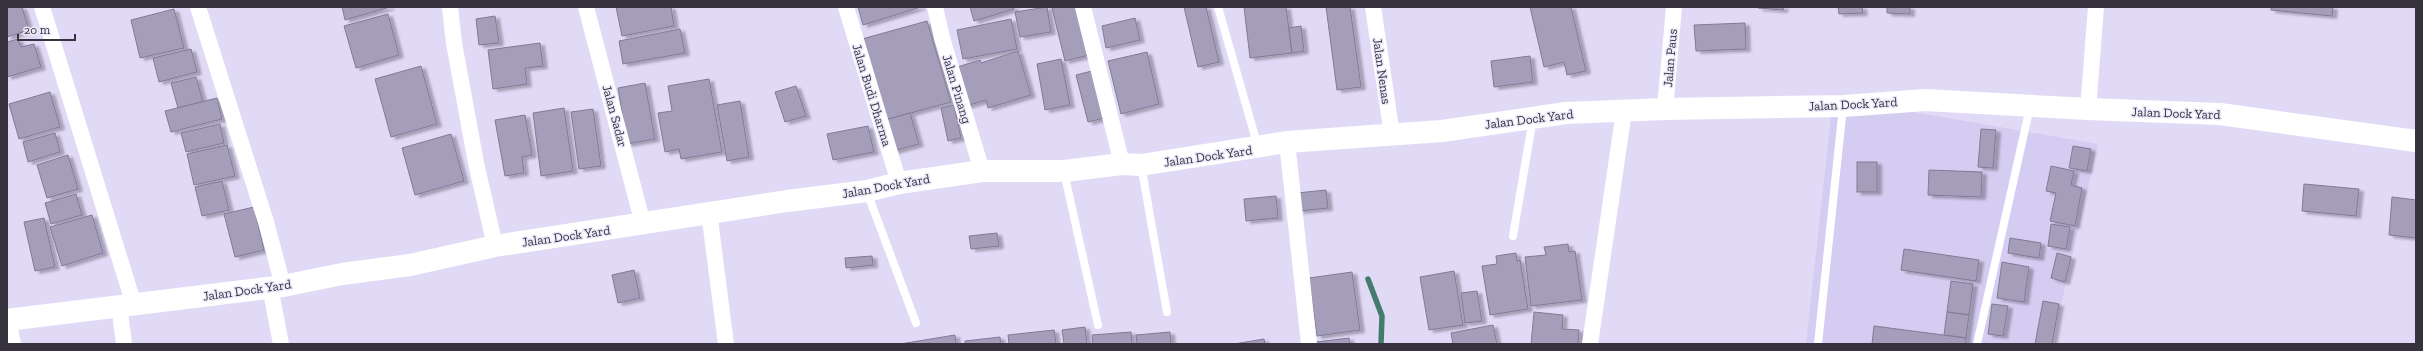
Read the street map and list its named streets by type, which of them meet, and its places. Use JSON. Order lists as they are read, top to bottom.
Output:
{
  "streets": {
    "street": [
      "Jalan Paus",
      "Jalan Nenas",
      "Jalan Pinang",
      "Jalan Budi Dharma",
      "Jalan Dock Yard",
      "Jalan Sadar"
    ]
  },
  "crossings": [
    ["Jalan Paus", "Jalan Dock Yard"],
    ["Jalan Nenas", "Jalan Dock Yard"],
    ["Jalan Pinang", "Jalan Dock Yard"],
    ["Jalan Budi Dharma", "Jalan Dock Yard"],
    ["Jalan Dock Yard", "Jalan Sadar"]
  ],
  "scale_bar": "20 m"
}
